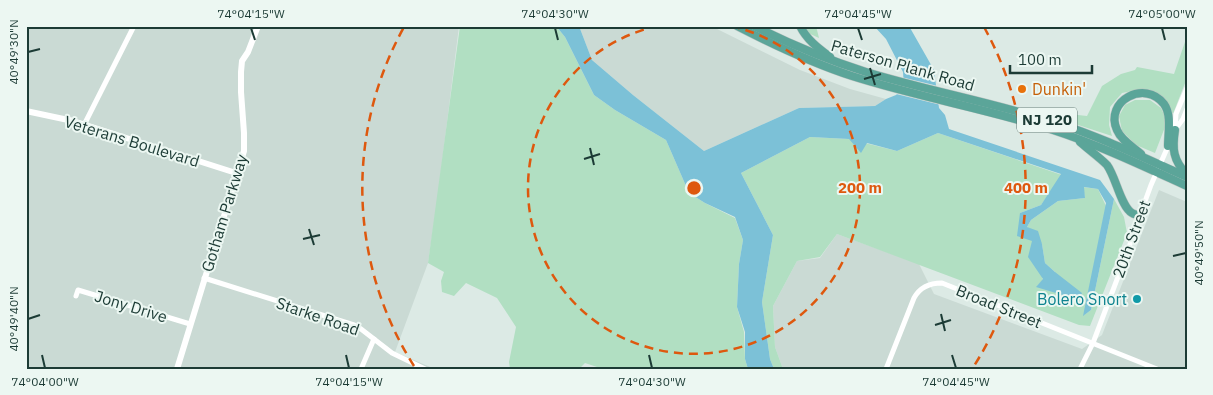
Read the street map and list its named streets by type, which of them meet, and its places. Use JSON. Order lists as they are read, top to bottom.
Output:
{
  "streets": {
    "main road": ["Paterson Plank Road", "NJ 120"],
    "street": [
      "Veterans Boulevard",
      "Gotham Parkway",
      "20th Street",
      "Jony Drive",
      "Broad Street",
      "Starke Road"
    ]
  },
  "crossings": [
    ["Paterson Plank Road", "20th Street"],
    ["Veterans Boulevard", "Gotham Parkway"],
    ["Gotham Parkway", "Jony Drive"],
    ["Gotham Parkway", "Starke Road"],
    ["20th Street", "Broad Street"]
  ],
  "places": ["Dunkin'", "Bolero Snort"],
  "scale_bar": "100 m",
  "coordinates": [
    "74°04'15\"W",
    "74°04'30\"W",
    "74°04'45\"W",
    "74°05'00\"W",
    "40°49'30\"N",
    "40°49'50\"N",
    "40°49'40\"N",
    "74°04'00\"W"
  ],
  "rings": ["200 m", "400 m"]
}
